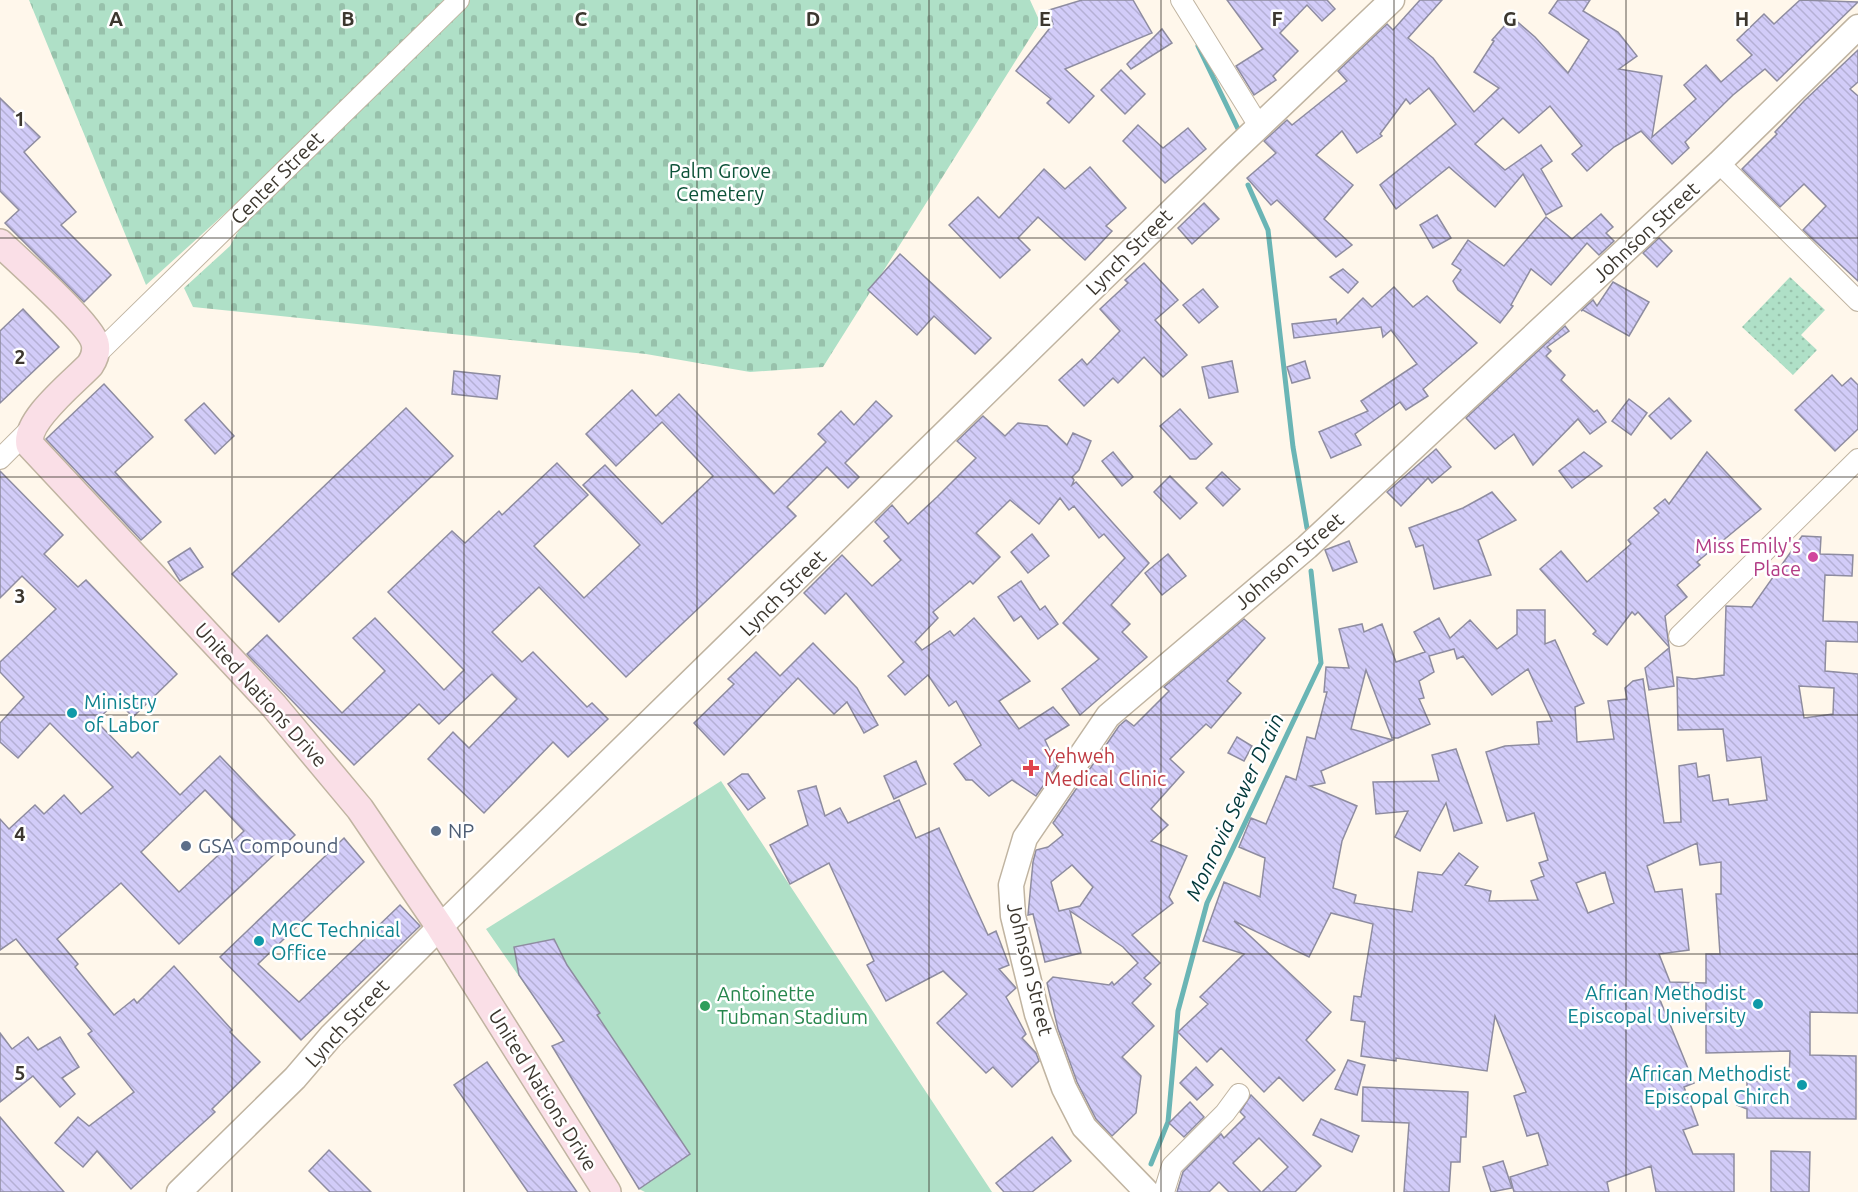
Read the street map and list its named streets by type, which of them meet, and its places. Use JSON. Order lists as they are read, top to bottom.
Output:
{
  "streets": {
    "main road": ["United Nations Drive"],
    "street": ["Center Street", "Johnson Street", "Lynch Street"]
  },
  "crossings": [
    ["Lynch Street", "United Nations Drive"]
  ],
  "water": ["Monrovia Sewer Drain"],
  "parks": ["Palm Grove Cemetery"],
  "places": {
    "other": [
      "Miss Emily's Place",
      "Ministry of Labor",
      "NP",
      "GSA Compound",
      "MCC Technical Office",
      "African Methodist Episcopal University",
      "Antoinette Tubman Stadium",
      "African Methodist Episcopal Chirch"
    ],
    "health": ["Yehweh Medical Clinic"]
  },
  "grid": {
    "columns": [
      "A",
      "B",
      "C",
      "D",
      "E",
      "F",
      "G",
      "H"
    ],
    "rows": [
      "1",
      "2",
      "3",
      "4",
      "5"
    ]
  }
}
